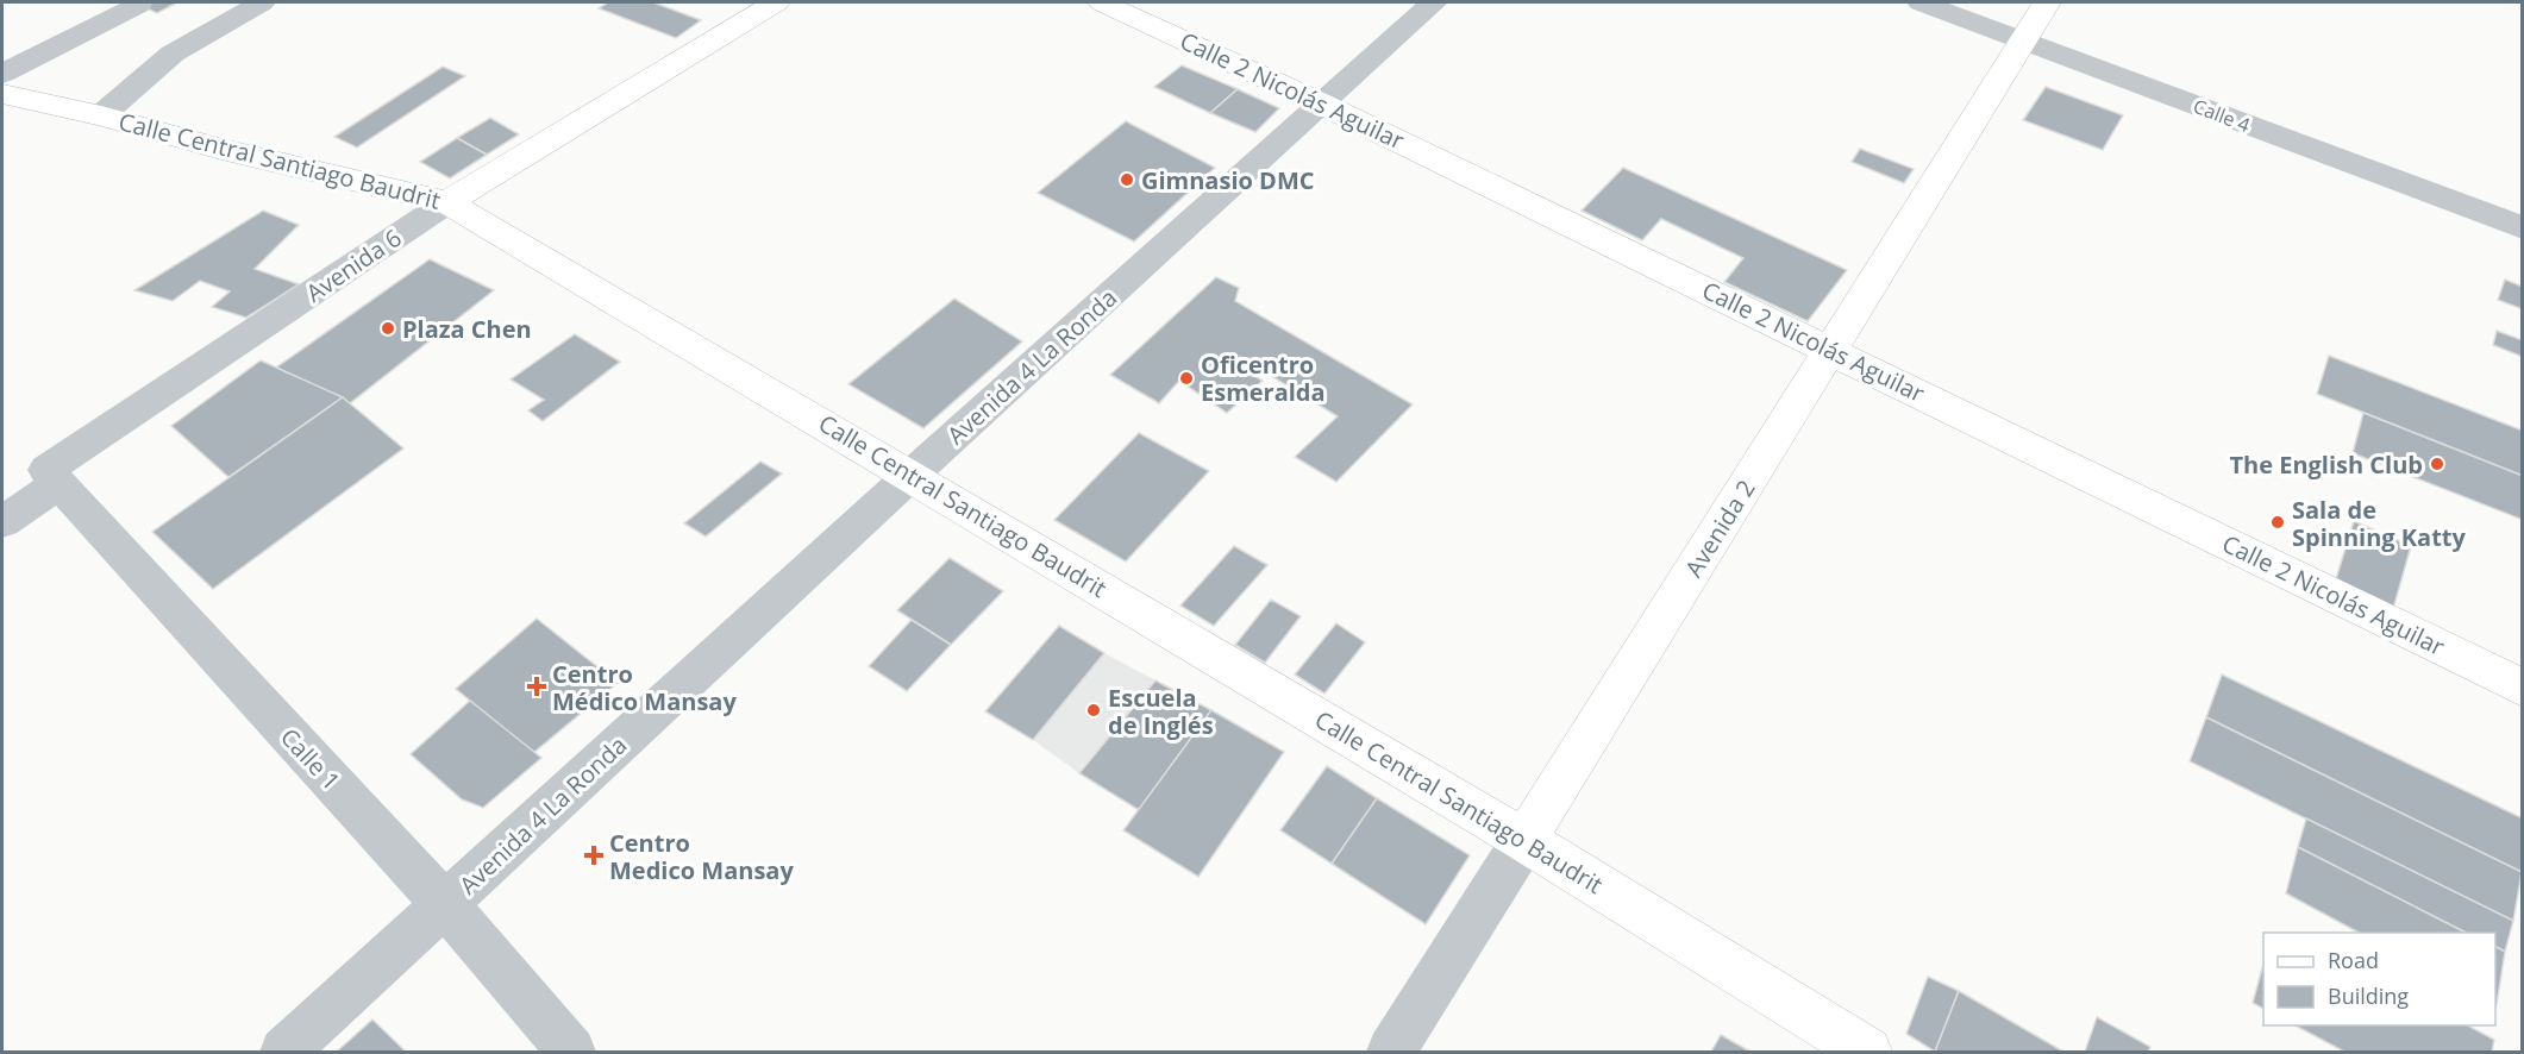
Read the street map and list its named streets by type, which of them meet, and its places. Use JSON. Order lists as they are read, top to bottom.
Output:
{
  "streets": {
    "main road": [
      "Calle 2 Nicolás Aguilar",
      "Calle Central Santiago Baudrit",
      "Avenida 6",
      "Avenida 2"
    ],
    "street": ["Calle 4", "Avenida 4 La Ronda", "Calle 1"]
  },
  "crossings": [
    ["Calle 2 Nicolás Aguilar", "Avenida 4 La Ronda"],
    ["Calle 2 Nicolás Aguilar", "Avenida 2"],
    ["Calle 4", "Avenida 2"],
    ["Calle Central Santiago Baudrit", "Avenida 6"],
    ["Calle Central Santiago Baudrit", "Avenida 4 La Ronda"],
    ["Calle Central Santiago Baudrit", "Avenida 2"],
    ["Avenida 6", "Calle 1"],
    ["Avenida 4 La Ronda", "Calle 1"]
  ],
  "places": {
    "other": [
      "Gimnasio DMC",
      "Plaza Chen",
      "Oficentro Esmeralda",
      "The English Club",
      "Sala de Spinning Katty",
      "Escuela de Inglés"
    ],
    "health": ["Centro Médico Mansay", "Centro Medico Mansay"]
  },
  "legend": ["Road", "Building"]
}
